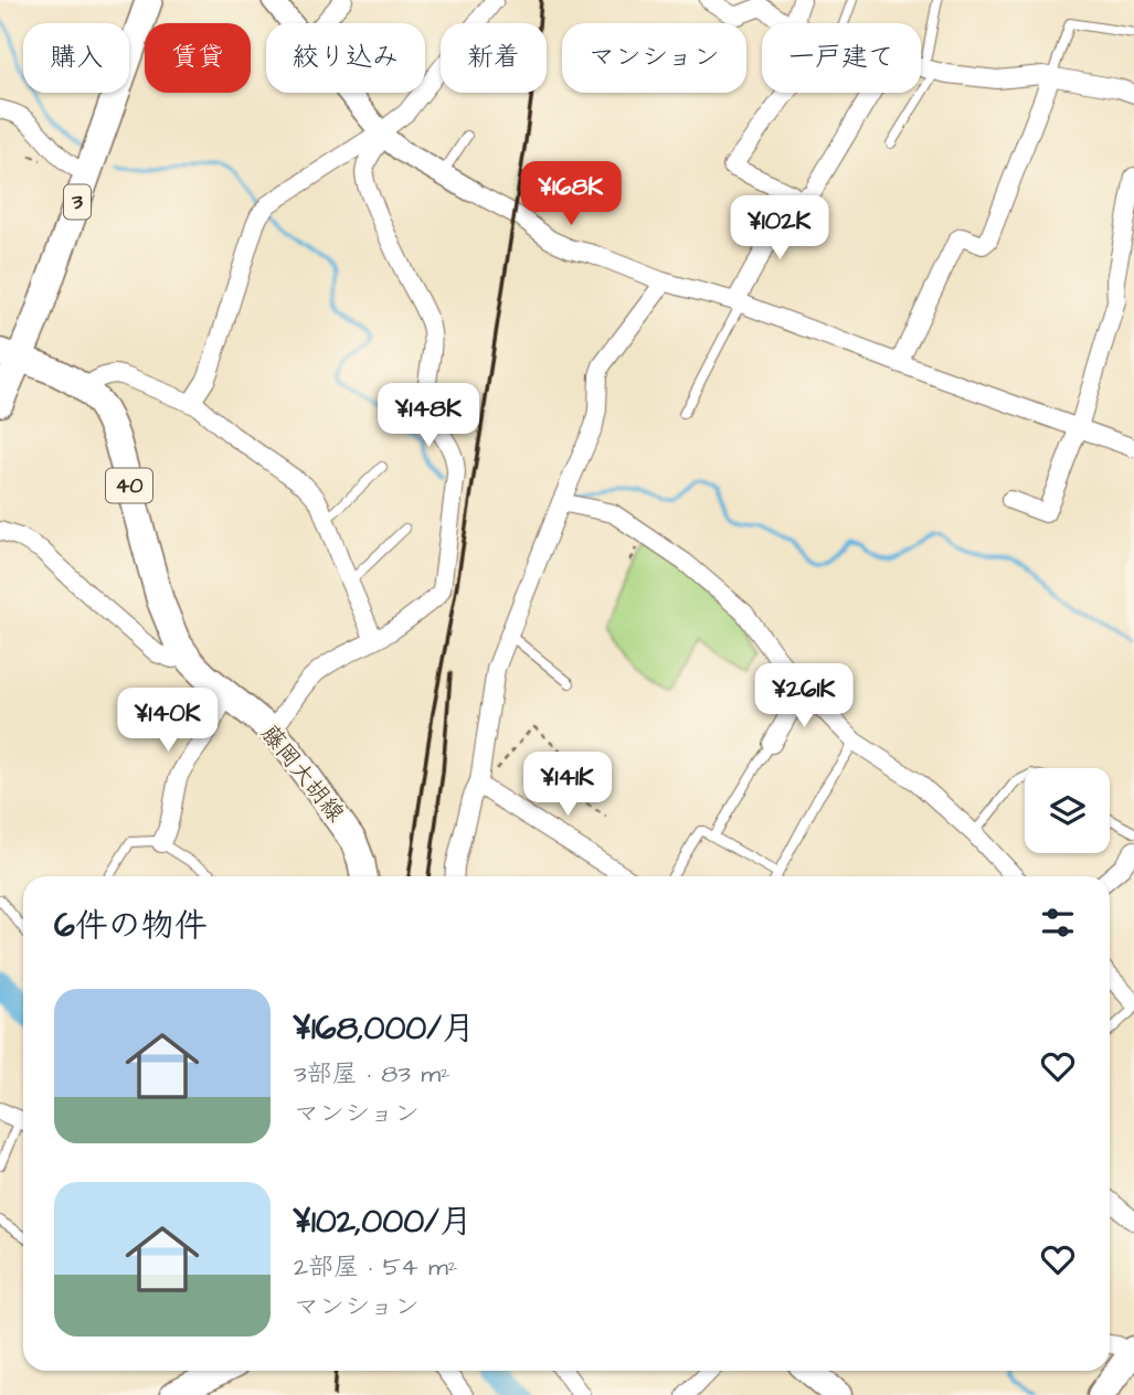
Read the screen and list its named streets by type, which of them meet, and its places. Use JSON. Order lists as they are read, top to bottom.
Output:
{
  "streets": {
    "main road": ["3", "40", "藤岡大胡線"]
  },
  "crossings": [
    ["3", "藤岡大胡線"]
  ],
  "page": {
    "chip": [
      "購入",
      "賃貸",
      "絞り込み",
      "新着",
      "マンション",
      "一戸建て"
    ],
    "price": [
      "¥168K",
      "¥102K",
      "¥148K",
      "¥261K",
      "¥140K",
      "¥141K"
    ],
    "heading": "6件の物件",
    "list": [
      {
        "name": "¥168,000/月",
        "note": "3部屋 · 83 m² · マンション"
      },
      {
        "name": "¥102,000/月",
        "note": "2部屋 · 54 m² · マンション"
      }
    ]
  }
}
